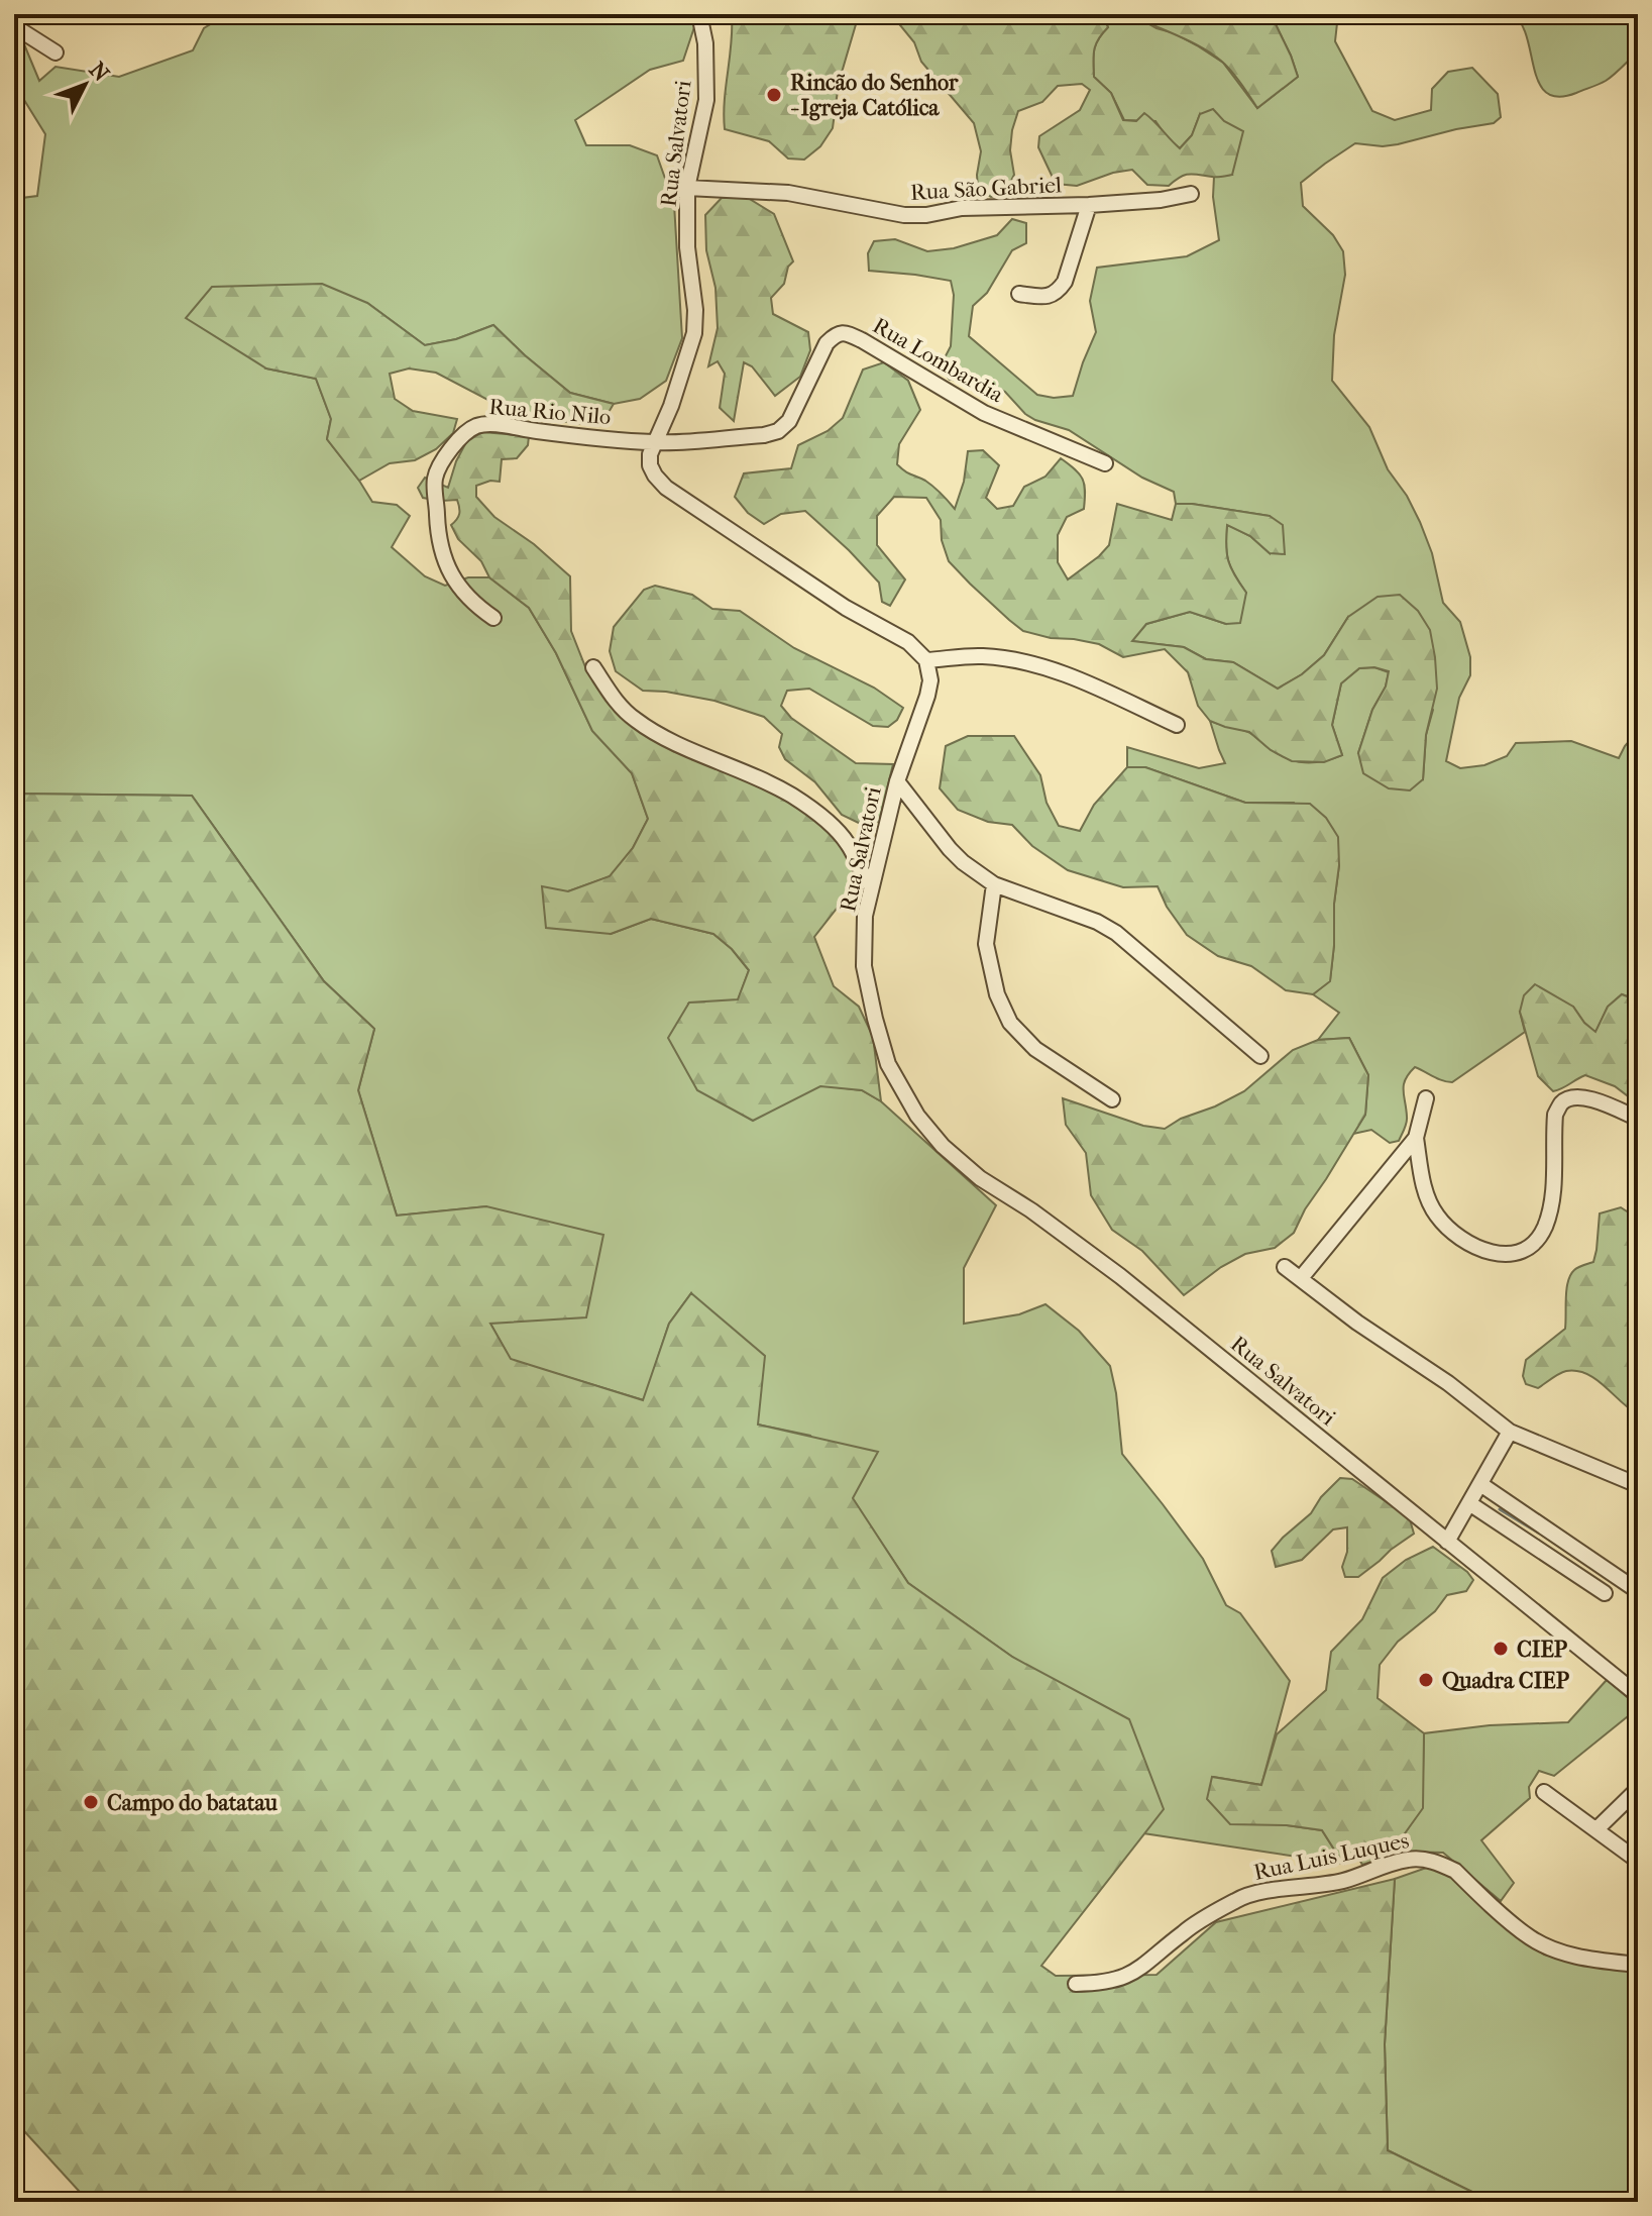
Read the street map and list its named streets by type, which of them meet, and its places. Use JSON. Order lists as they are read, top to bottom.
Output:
{
  "streets": {
    "street": [
      "Rua Salvatori",
      "Rua São Gabriel",
      "Rua Lombardia",
      "Rua Rio Nilo",
      "Rua Luis Luques"
    ]
  },
  "crossings": [
    ["Rua Salvatori", "Rua São Gabriel"],
    ["Rua Salvatori", "Rua Lombardia"],
    ["Rua Salvatori", "Rua Rio Nilo"],
    ["Rua Lombardia", "Rua Rio Nilo"]
  ],
  "places": [
    "Rincão do Senhor - Igreja Católica",
    "CIEP",
    "Quadra CIEP",
    "Campo do batatau"
  ],
  "north": "top right"
}
